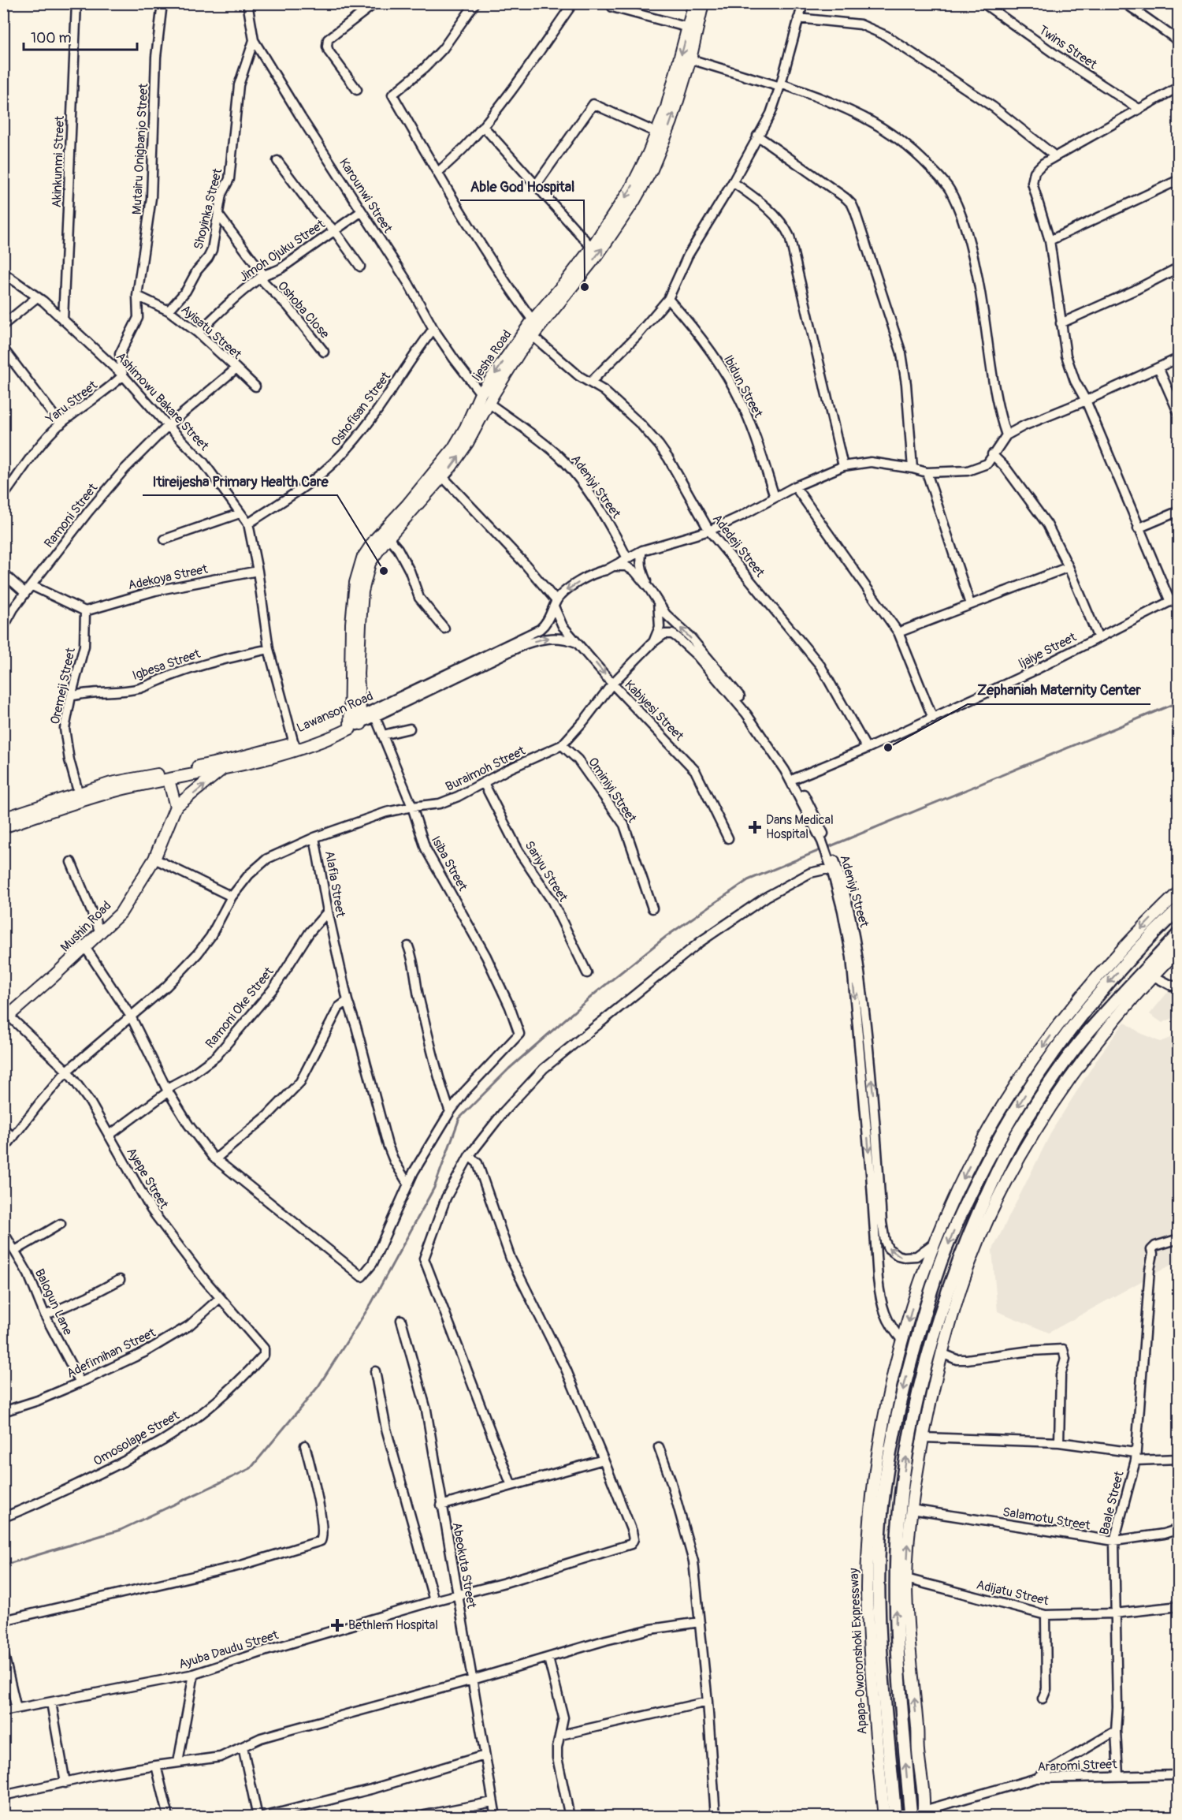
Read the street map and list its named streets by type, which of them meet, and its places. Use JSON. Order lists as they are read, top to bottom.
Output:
{
  "streets": {
    "highway": ["Apapa-Oworonshoki Expressway"],
    "main road": ["Ijesha Road", "Lawanson Road", "Mushin Road"],
    "street": [
      "Twins Street",
      "Mutairu Onigbanjo Street",
      "Akinkunmi Street",
      "Karounwi Street",
      "Shoyinka Street",
      "Jimoh Ojuku Street",
      "Oshoba Close",
      "Ayisatu Street",
      "Ibidun Street",
      "Ashimowu Bakare Street",
      "Yaru Street",
      "Oshofisan Street",
      "Adeniyi Street",
      "Ramoni Street",
      "Adedeji Street",
      "Adekoya Street",
      "Ijaiye Street",
      "Igbesa Street",
      "Oremeji Street",
      "Kabiyesi Street",
      "Buraimoh Street",
      "Ominiyi Street",
      "Isiba Street",
      "Sariyu Street",
      "Alafia Street",
      "Ramoni Oke Street",
      "Ayepe Street",
      "Balogun Lane",
      "Adefimihan Street",
      "Omosolape Street",
      "Baale Street",
      "Salamotu Street",
      "Abeokuta Street",
      "Adijatu Street",
      "Ayuba Daudu Street",
      "Araromi Street"
    ]
  },
  "crossings": [
    ["Mutairu Onigbanjo Street", "Ashimowu Bakare Street"],
    ["Mutairu Onigbanjo Street", "Yaru Street"],
    ["Akinkunmi Street", "Ashimowu Bakare Street"],
    ["Karounwi Street", "Shoyinka Street"],
    ["Karounwi Street", "Jimoh Ojuku Street"],
    ["Karounwi Street", "Ijesha Road"],
    ["Karounwi Street", "Oshofisan Street"],
    ["Shoyinka Street", "Oshoba Close"],
    ["Shoyinka Street", "Ayisatu Street"],
    ["Jimoh Ojuku Street", "Oshoba Close"],
    ["Jimoh Ojuku Street", "Ayisatu Street"],
    ["Ayisatu Street", "Ashimowu Bakare Street"],
    ["Ayisatu Street", "Ramoni Street"],
    ["Ijesha Road", "Adeniyi Street"],
    ["Ijesha Road", "Adedeji Street"],
    ["Ijesha Road", "Kabiyesi Street"],
    ["Ijesha Road", "Lawanson Road"],
    ["Ibidun Street", "Lawanson Road"],
    ["Ashimowu Bakare Street", "Yaru Street"],
    ["Ashimowu Bakare Street", "Oshofisan Street"],
    ["Ashimowu Bakare Street", "Ramoni Street"],
    ["Ashimowu Bakare Street", "Adekoya Street"],
    ["Ashimowu Bakare Street", "Igbesa Street"],
    ["Ashimowu Bakare Street", "Lawanson Road"],
    ["Adeniyi Street", "Ijaiye Street"],
    ["Adeniyi Street", "Kabiyesi Street"],
    ["Adeniyi Street", "Lawanson Road"],
    ["Adeniyi Street", "Buraimoh Street"],
    ["Adeniyi Street", "Apapa-Oworonshoki Expressway"],
    ["Adedeji Street", "Ijaiye Street"],
    ["Adedeji Street", "Lawanson Road"],
    ["Adekoya Street", "Oremeji Street"],
    ["Igbesa Street", "Oremeji Street"],
    ["Oremeji Street", "Lawanson Road"],
    ["Kabiyesi Street", "Lawanson Road"],
    ["Kabiyesi Street", "Buraimoh Street"],
    ["Lawanson Road", "Buraimoh Street"],
    ["Buraimoh Street", "Ominiyi Street"],
    ["Buraimoh Street", "Isiba Street"],
    ["Buraimoh Street", "Sariyu Street"],
    ["Buraimoh Street", "Alafia Street"],
    ["Alafia Street", "Ramoni Oke Street"],
    ["Alafia Street", "Ayepe Street"],
    ["Mushin Road", "Ayepe Street"],
    ["Ramoni Oke Street", "Ayepe Street"],
    ["Ayepe Street", "Adefimihan Street"],
    ["Ayepe Street", "Omosolape Street"],
    ["Balogun Lane", "Adefimihan Street"],
    ["Baale Street", "Salamotu Street"],
    ["Baale Street", "Adijatu Street"],
    ["Baale Street", "Araromi Street"],
    ["Abeokuta Street", "Ayuba Daudu Street"]
  ],
  "places": {
    "other": ["Able God Hospital", "Itireijesha Primary Health Care", "Zephaniah Maternity Center"],
    "health": ["Dans Medical Hospital", "Bethlem Hospital"]
  },
  "scale_bar": "100 m"
}
